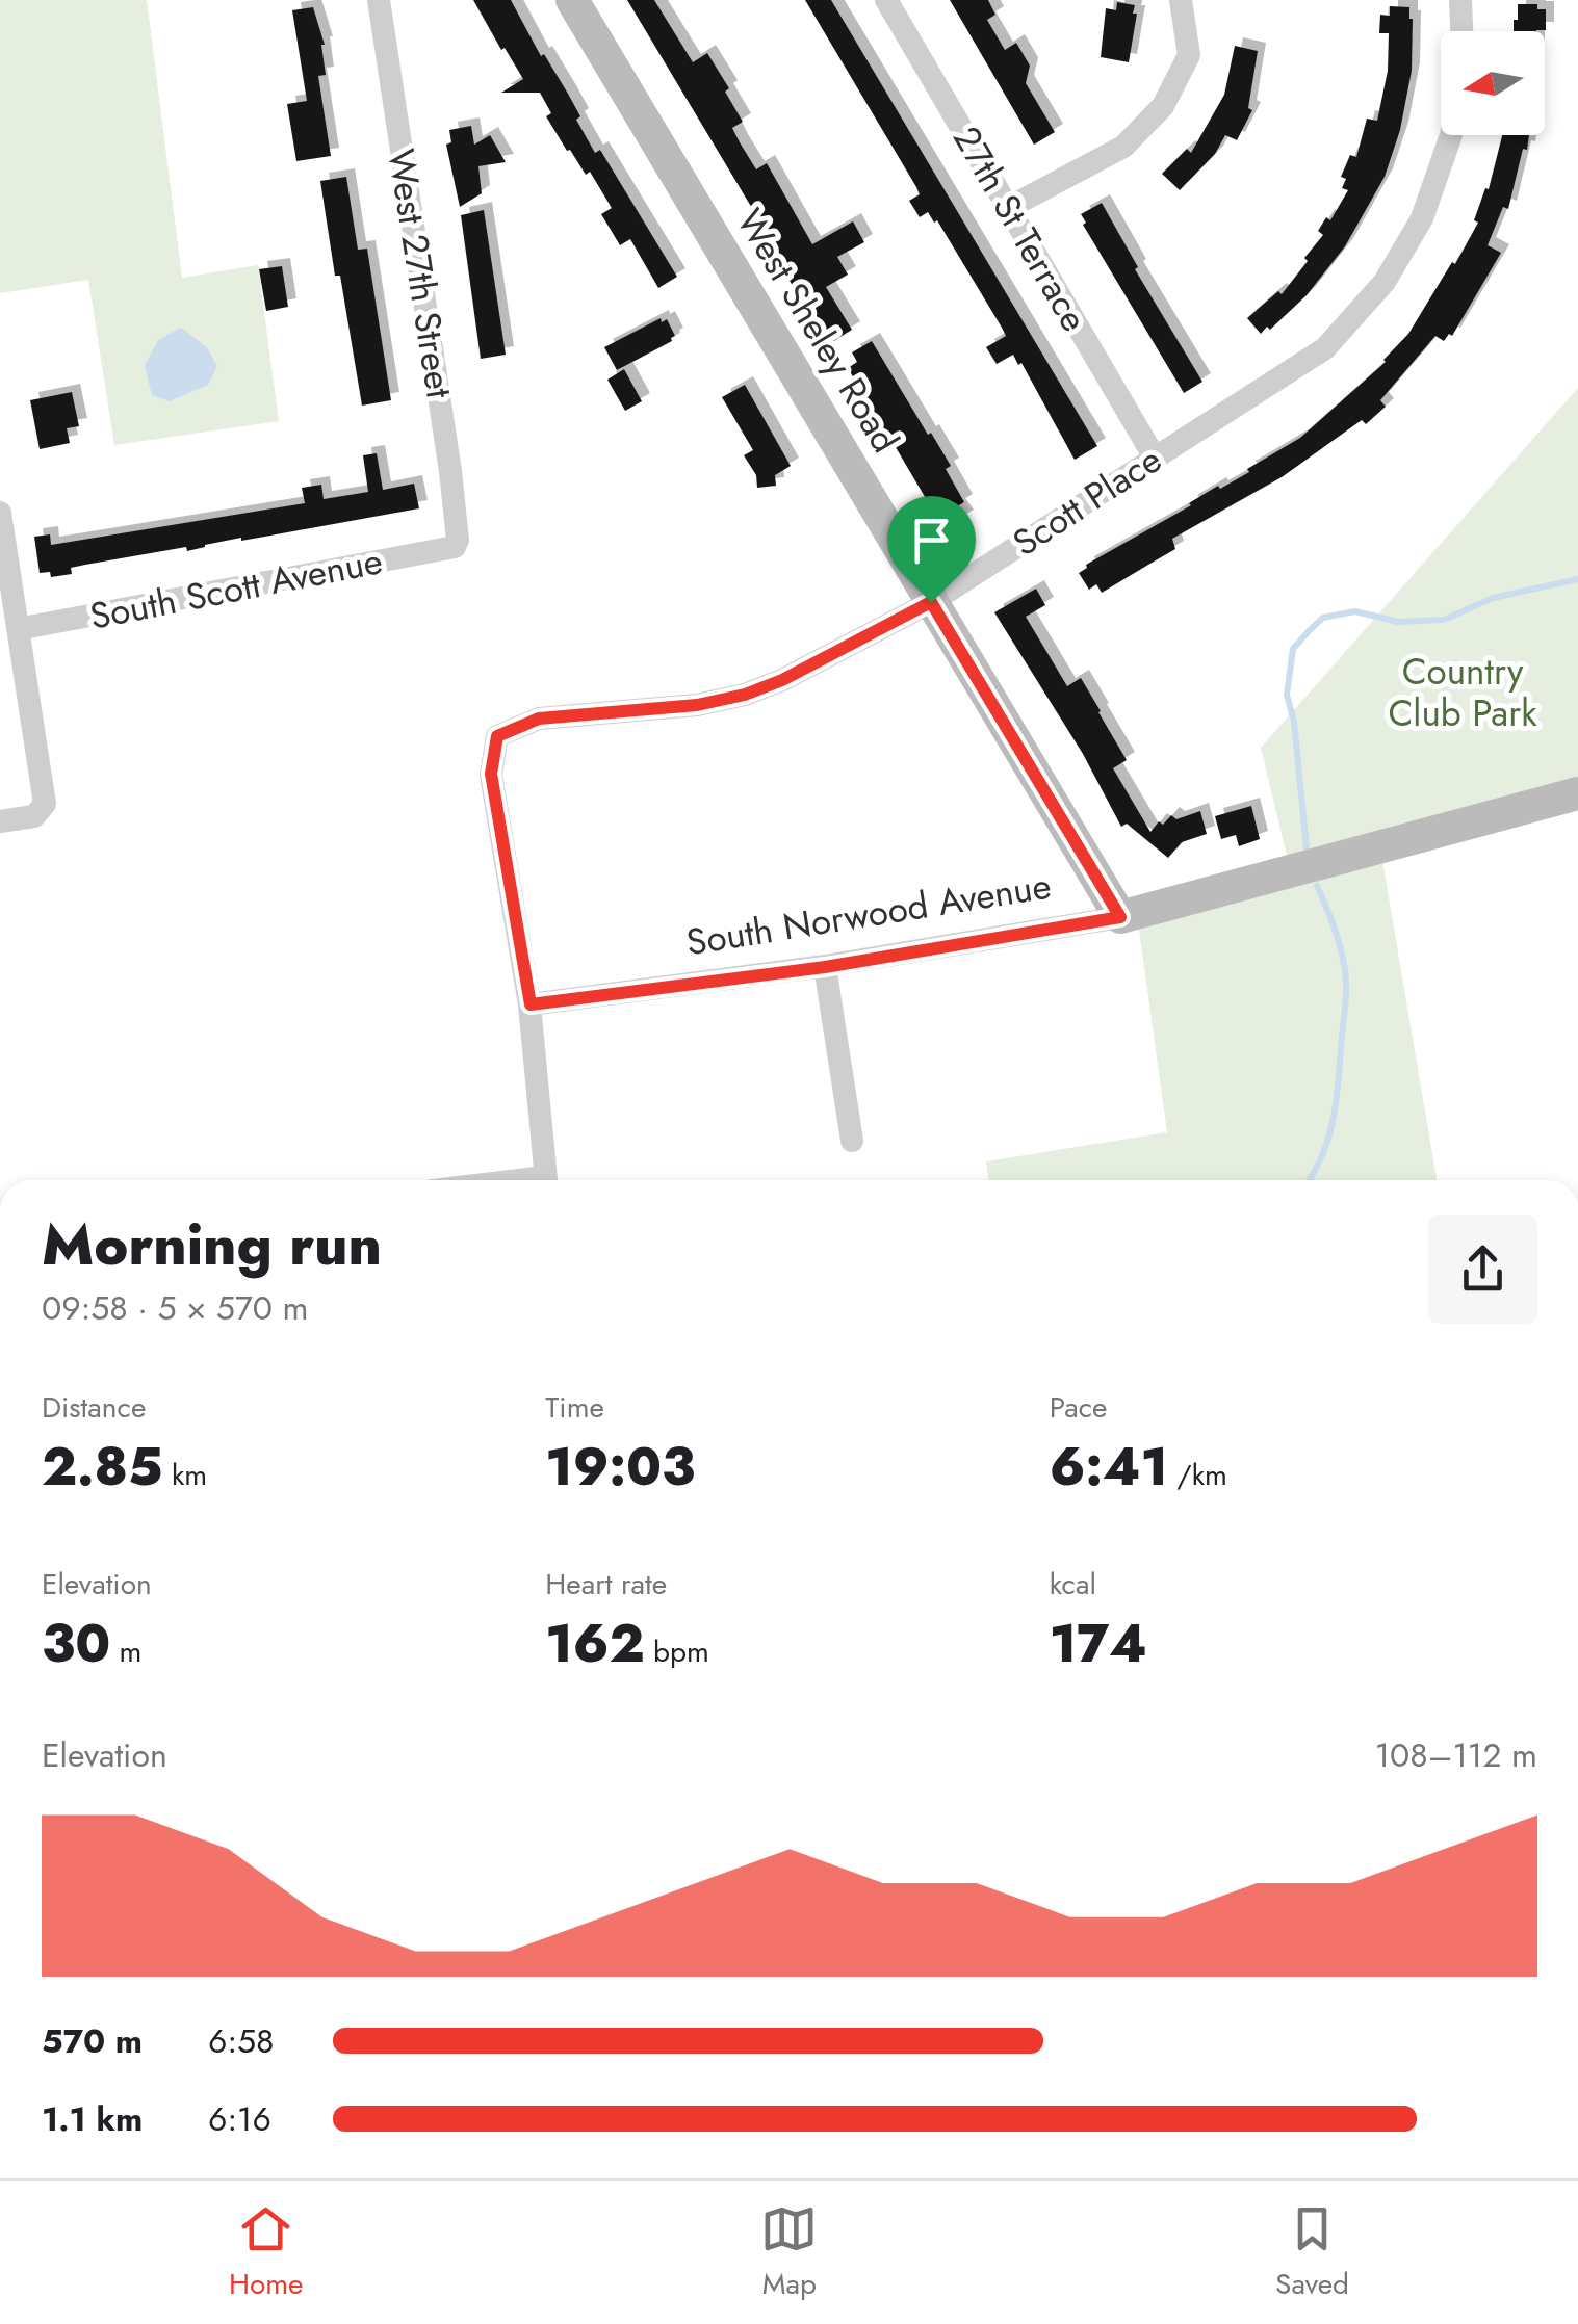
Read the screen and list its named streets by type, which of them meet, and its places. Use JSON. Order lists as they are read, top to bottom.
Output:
{
  "streets": {
    "street": [
      "27th St Terrace",
      "West 27th Street",
      "West Sheley Road",
      "Scott Place",
      "South Scott Avenue",
      "South Norwood Avenue"
    ]
  },
  "crossings": [
    ["27th St Terrace", "Scott Place"],
    ["West 27th Street", "South Scott Avenue"],
    ["West Sheley Road", "Scott Place"],
    ["West Sheley Road", "South Norwood Avenue"],
    ["Scott Place", "South Norwood Avenue"]
  ],
  "parks": ["Country Club Park"],
  "north": "left",
  "page": {
    "heading": ["Morning run", "09:58 · 5 × 570 m"],
    "stats": [
      ["Distance", "2.85 km"],
      ["Time", "19:03"],
      ["Pace", "6:41 /km"],
      ["Elevation", "30 m"],
      ["Heart rate", "162 bpm"],
      ["kcal", "174"]
    ],
    "chart": ["Elevation", "108–112 m"],
    "list": [
      {
        "name": "570 m",
        "note": "6:58"
      },
      {
        "name": "1.1 km",
        "note": "6:16"
      }
    ],
    "tabs": ["Home", "Map", "Saved"]
  }
}
